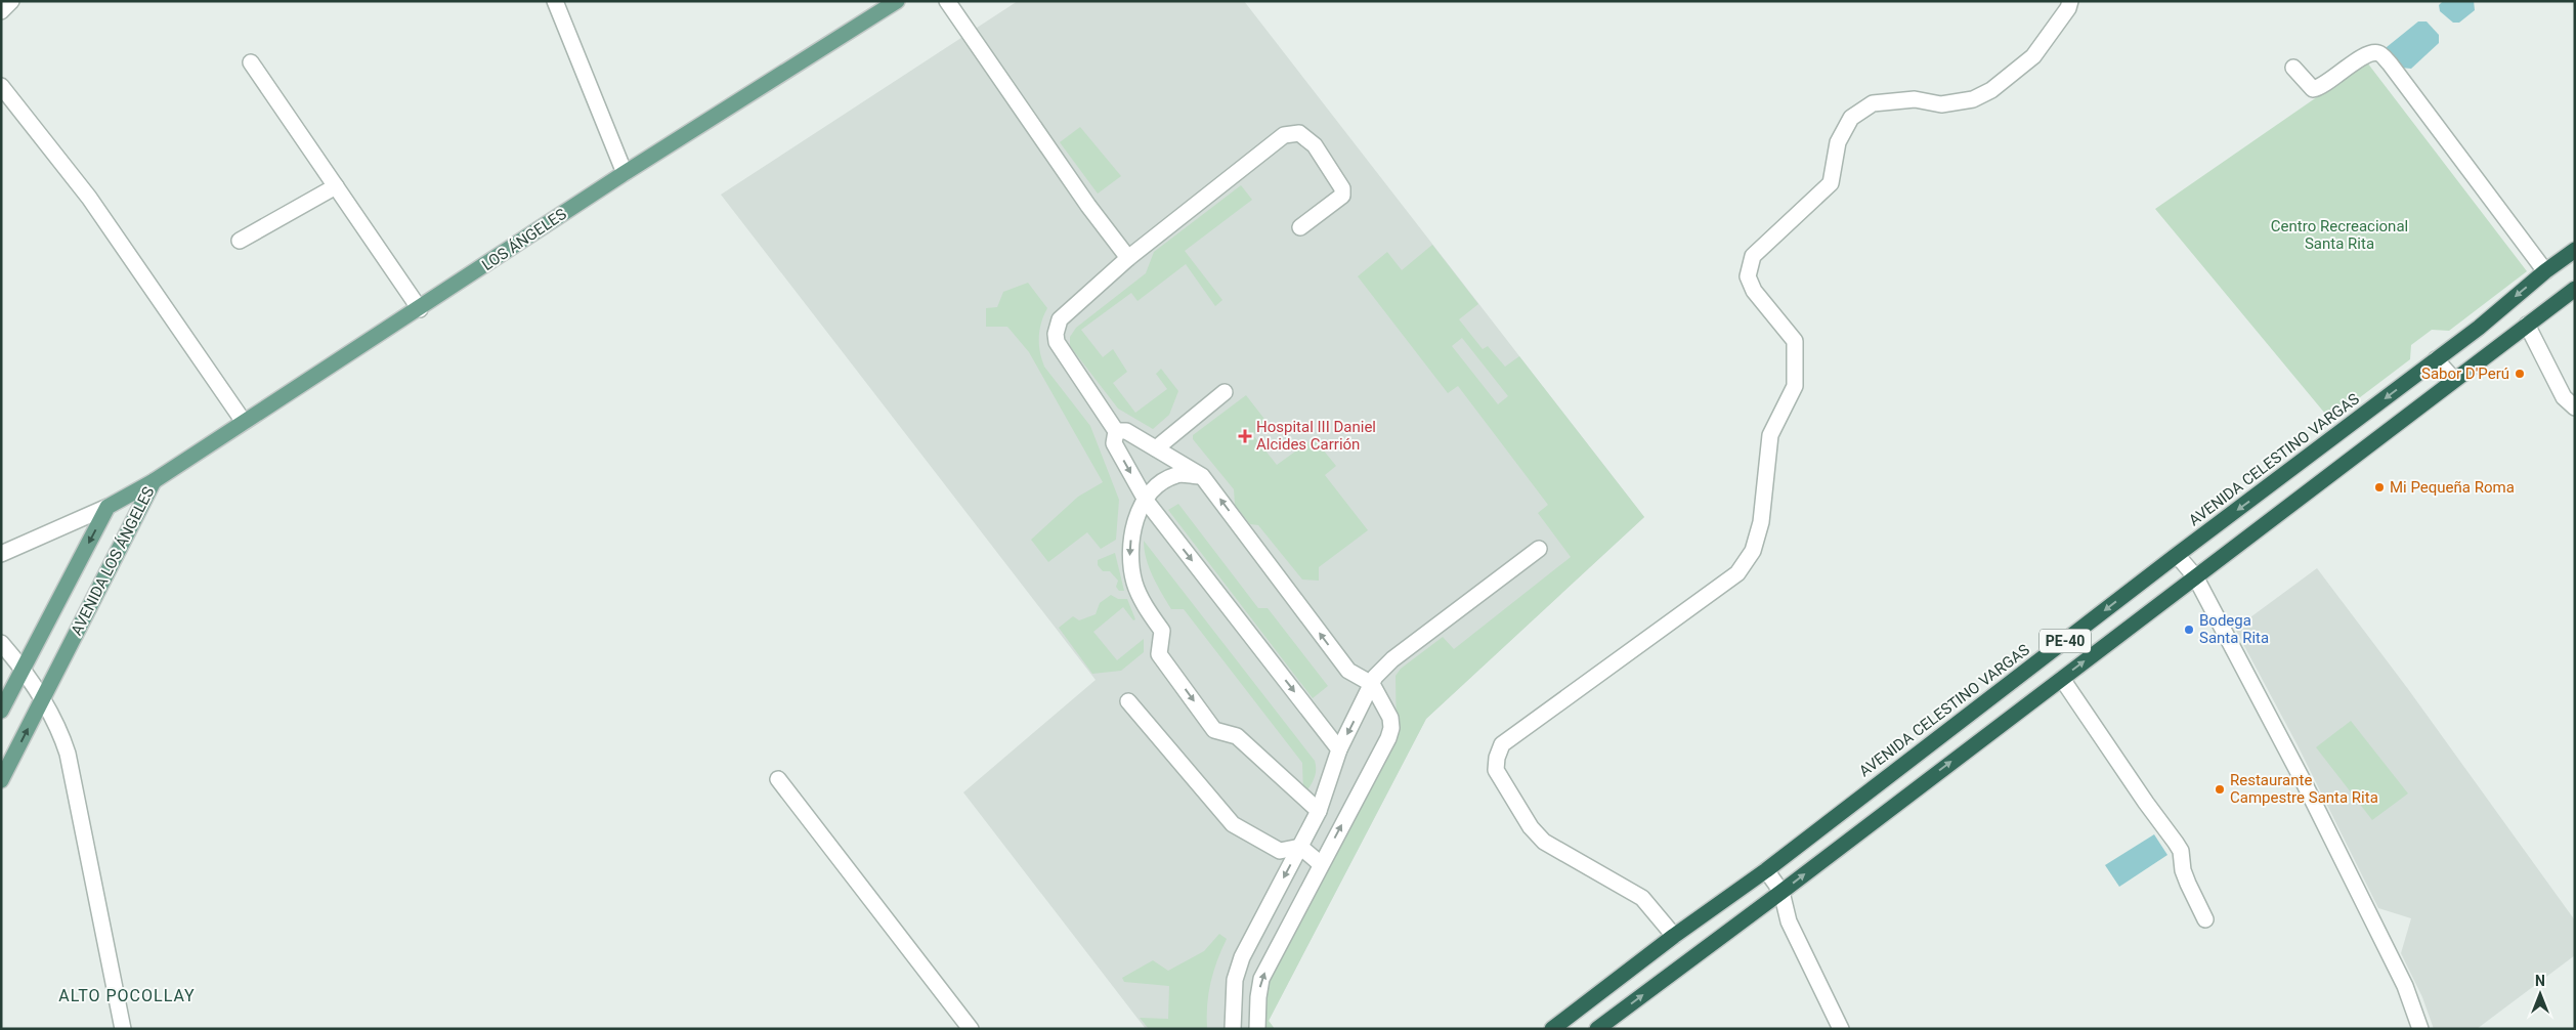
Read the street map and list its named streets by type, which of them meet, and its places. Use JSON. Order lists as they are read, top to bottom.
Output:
{
  "streets": {
    "highway": ["AVENIDA CELESTINO VARGAS", "PE-40"],
    "main road": ["LOS ÁNGELES", "AVENIDA LOS ÁNGELES"]
  },
  "crossings": [
    ["LOS ÁNGELES", "AVENIDA LOS ÁNGELES"]
  ],
  "districts": ["ALTO POCOLLAY"],
  "parks": ["Centro Recreacional Santa Rita"],
  "places": {
    "other": [
      "Sabor D'Perú",
      "Mi Pequeña Roma",
      "Bodega Santa Rita",
      "Restaurante Campestre Santa Rita"
    ],
    "health": ["Hospital III Daniel Alcides Carrión"]
  },
  "north": "top"
}
